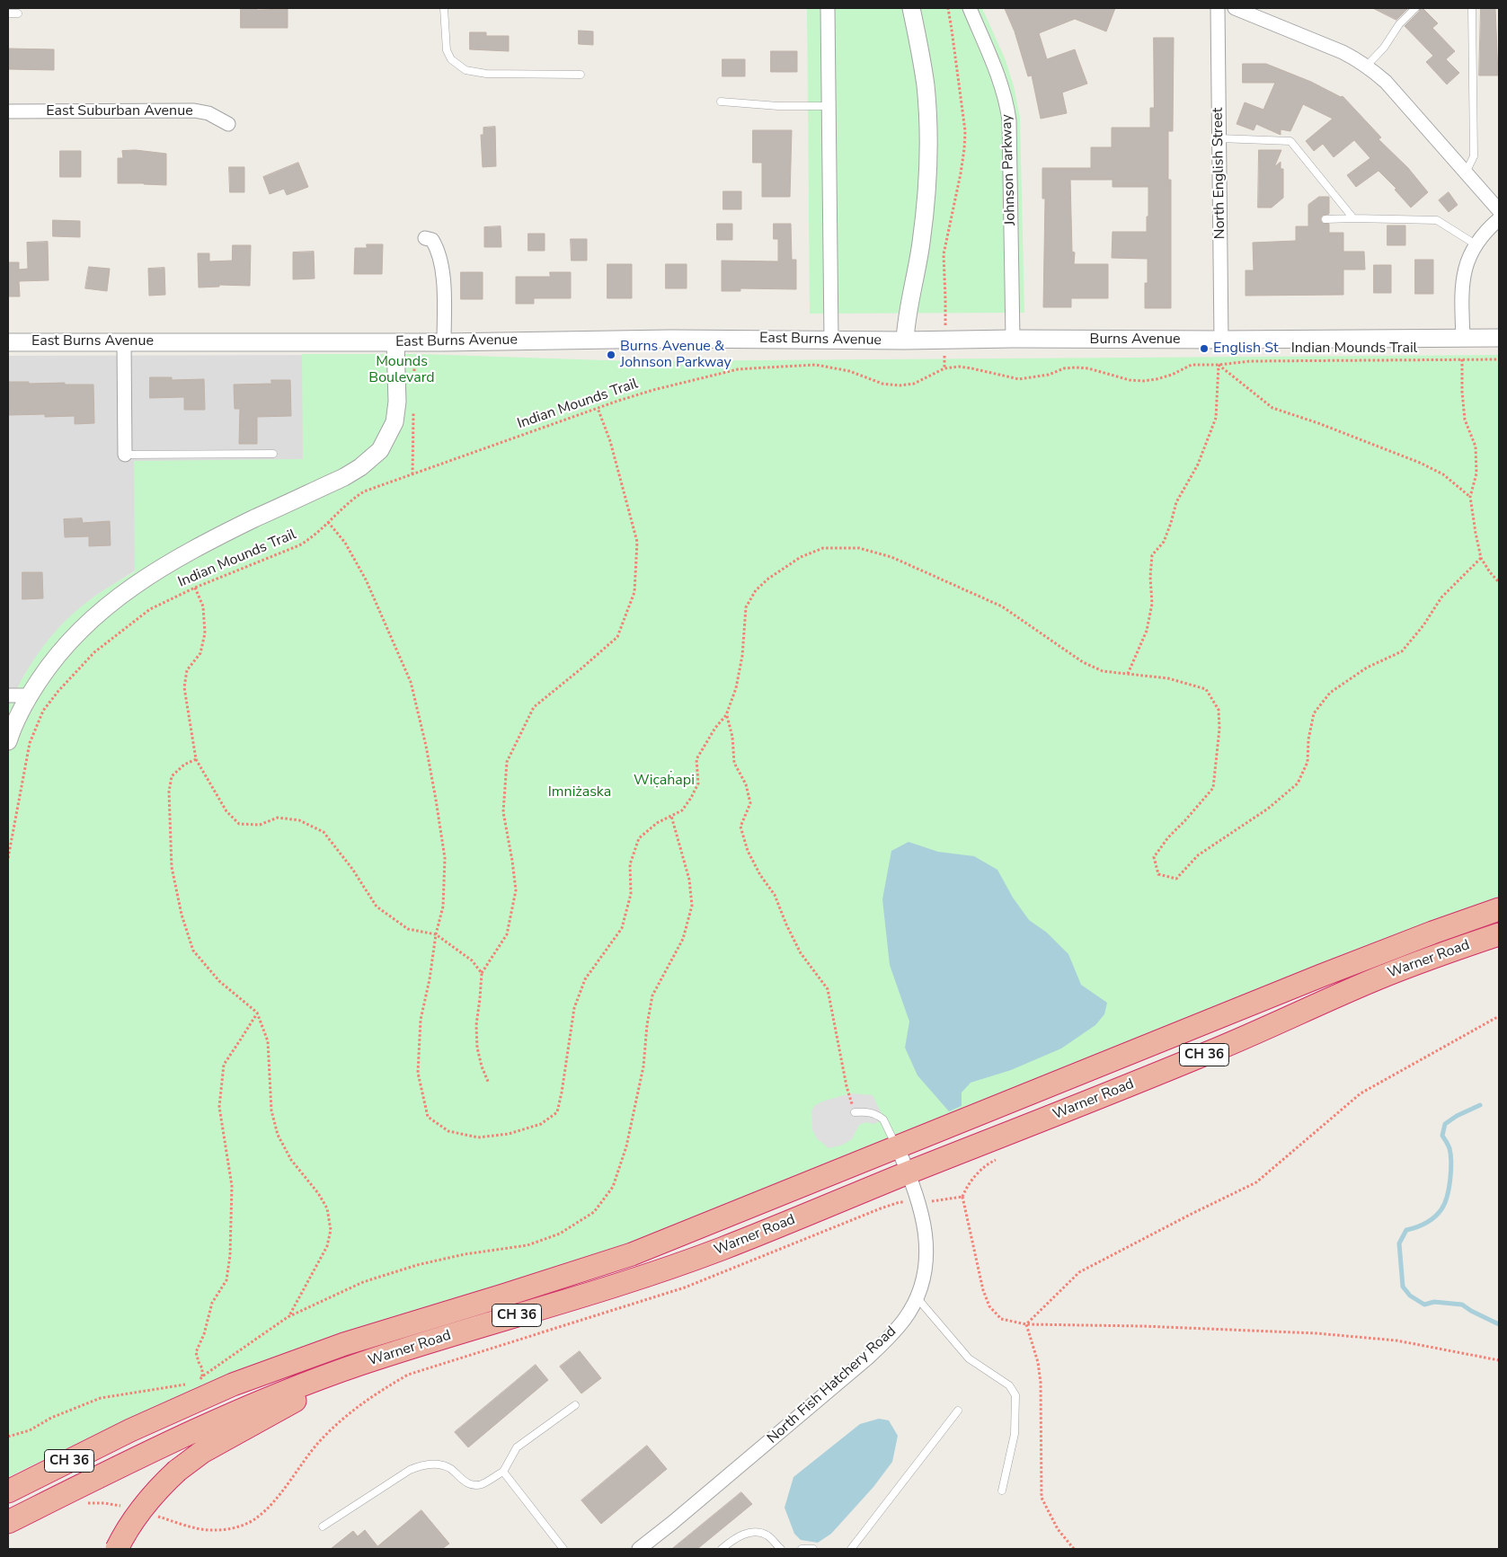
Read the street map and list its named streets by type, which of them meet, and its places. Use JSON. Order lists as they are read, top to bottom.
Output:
{
  "streets": {
    "highway": ["Warner Road", "CH 36"],
    "street": [
      "East Suburban Avenue",
      "Johnson Parkway",
      "North English Street",
      "East Burns Avenue",
      "Burns Avenue",
      "North Fish Hatchery Road"
    ],
    "path": ["Indian Mounds Trail"]
  },
  "crossings": [
    ["Johnson Parkway", "Burns Avenue"],
    ["North English Street", "Burns Avenue"],
    ["East Burns Avenue", "Burns Avenue"],
    ["Warner Road", "North Fish Hatchery Road"]
  ],
  "parks": ["Mounds Boulevard", "Wic̣aḣapi", "Imniżaska"],
  "places": ["English St", "Burns Avenue & Johnson Parkway"]
}
